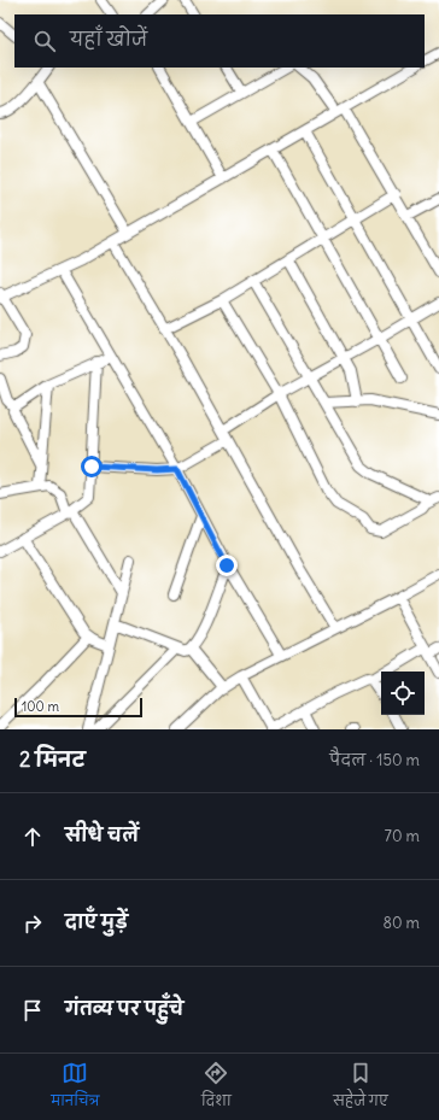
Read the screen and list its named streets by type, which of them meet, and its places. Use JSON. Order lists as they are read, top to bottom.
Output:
{
  "scale_bar": "100 m",
  "page": {
    "search": "यहाँ खोजें",
    "scale": "100 m",
    "heading": ["2 मिनट", "पैदल · 150 m"],
    "list": [
      ["सीधे चलें", "70 m"],
      ["दाएँ मुड़ें", "80 m"],
      "गंतव्य पर पहुँचे"
    ],
    "nav": ["मानचित्र", "दिशा", "सहेजे गए"]
  }
}
